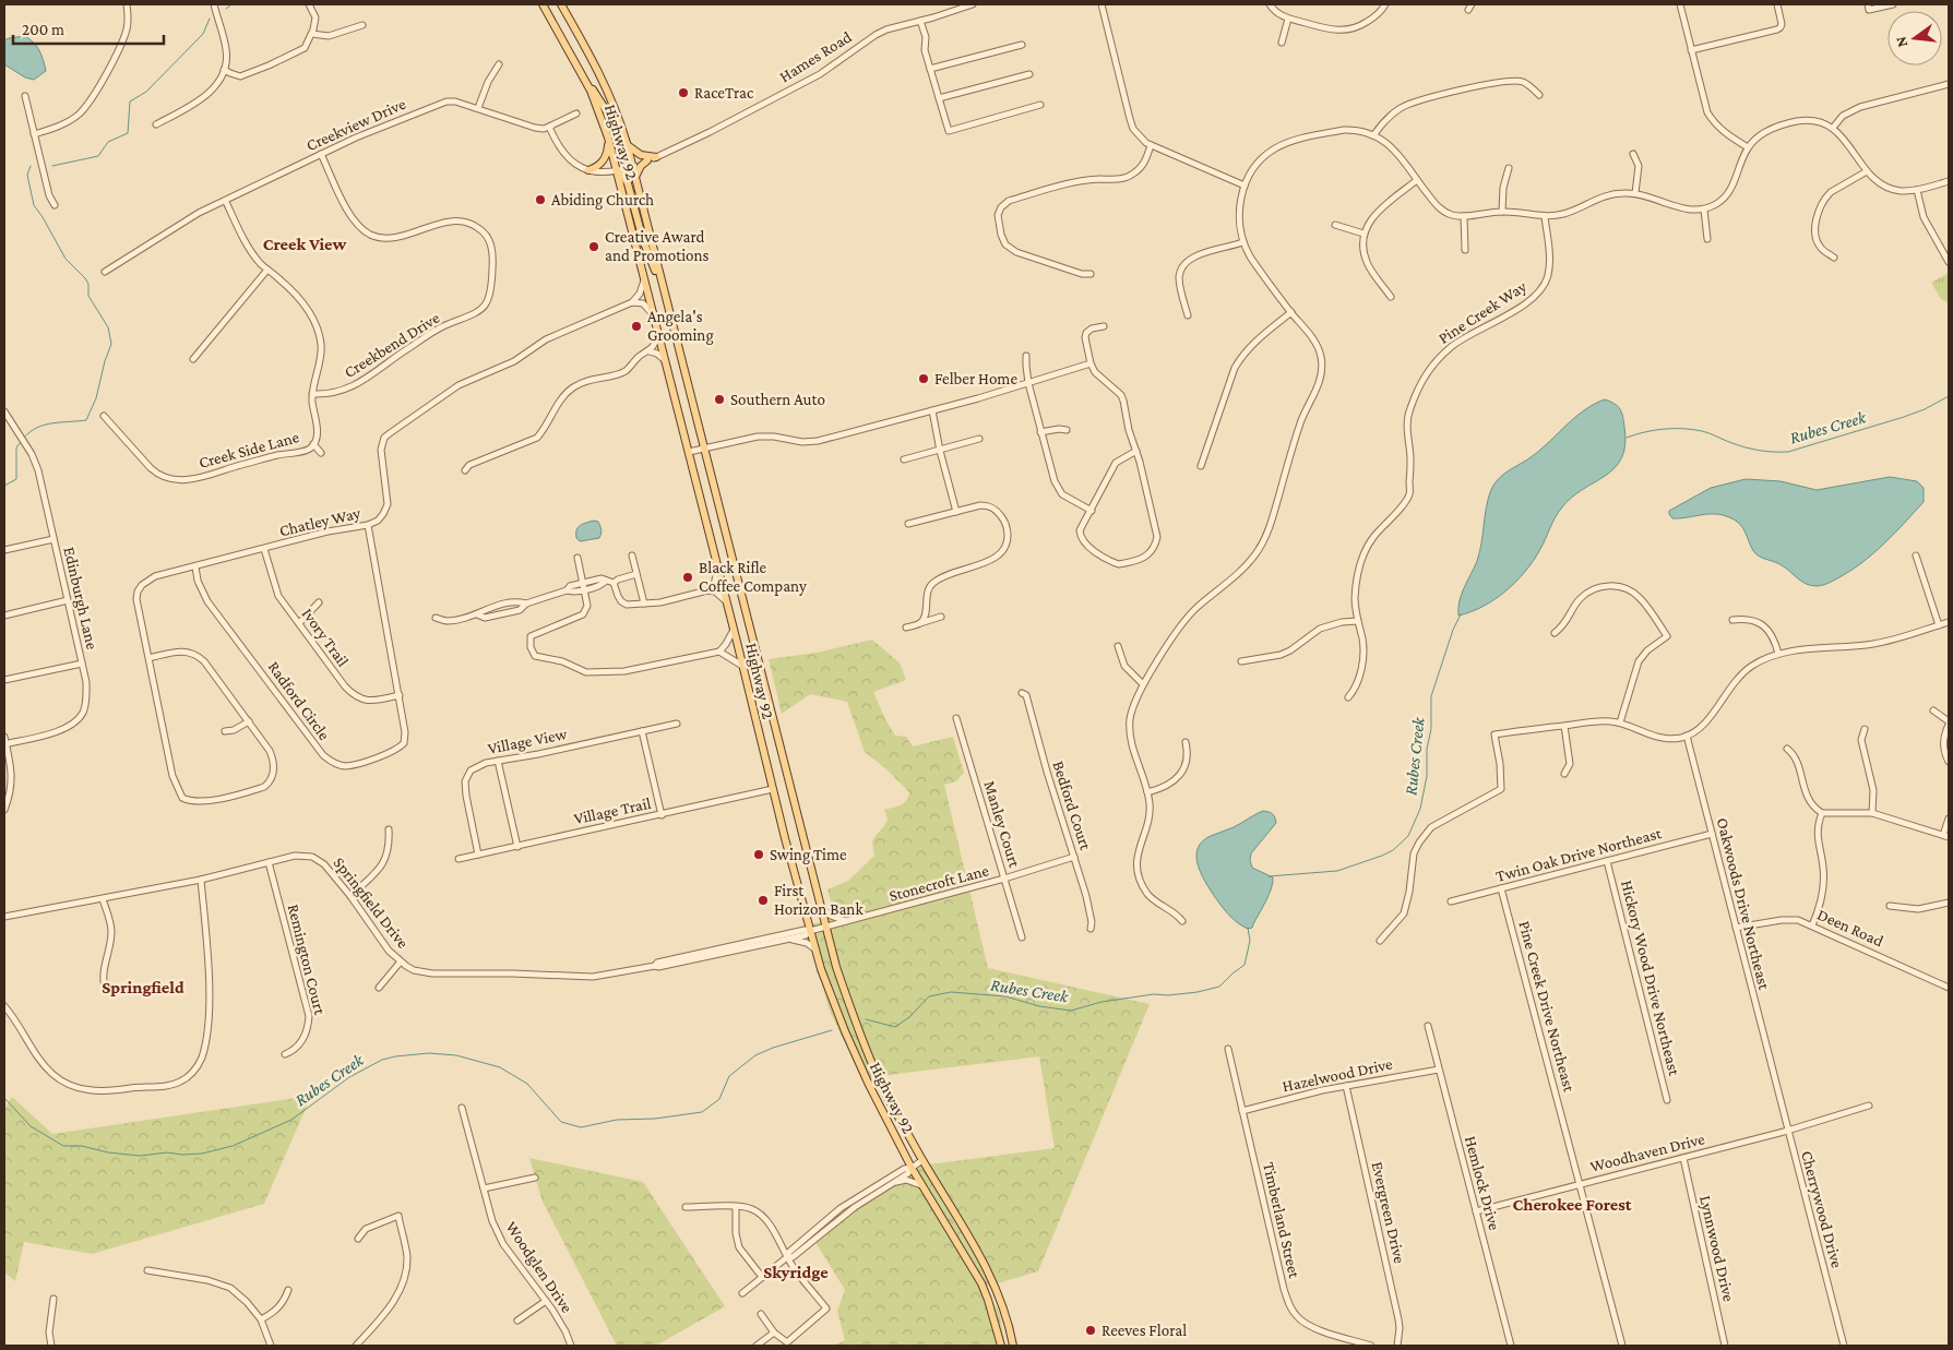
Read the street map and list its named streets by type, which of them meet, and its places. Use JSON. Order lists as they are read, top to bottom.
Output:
{
  "streets": {
    "main road": ["Highway 92"],
    "street": [
      "Hames Road",
      "Creekview Drive",
      "Pine Creek Way",
      "Creekbend Drive",
      "Creek Side Lane",
      "Chatley Way",
      "Edinburgh Lane",
      "Ivory Trail",
      "Radford Circle",
      "Village View",
      "Bedford Court",
      "Village Trail",
      "Manley Court",
      "Twin Oak Drive Northeast",
      "Stonecroft Lane",
      "Springfield Drive",
      "Oakwoods Drive Northeast",
      "Deen Road",
      "Remington Court",
      "Hickory Wood Drive Northeast",
      "Pine Creek Drive Northeast",
      "Hazelwood Drive",
      "Woodhaven Drive",
      "Hemlock Drive",
      "Cherrywood Drive",
      "Evergreen Drive",
      "Timberland Street",
      "Lynnwood Drive",
      "Woodglen Drive"
    ]
  },
  "crossings": [
    ["Hames Road", "Highway 92"],
    ["Creekview Drive", "Creekbend Drive"],
    ["Creekview Drive", "Creek Side Lane"],
    ["Highway 92", "Village Trail"],
    ["Highway 92", "Stonecroft Lane"],
    ["Highway 92", "Springfield Drive"],
    ["Creekbend Drive", "Creek Side Lane"],
    ["Chatley Way", "Ivory Trail"],
    ["Chatley Way", "Radford Circle"],
    ["Ivory Trail", "Radford Circle"],
    ["Village View", "Village Trail"],
    ["Bedford Court", "Stonecroft Lane"],
    ["Manley Court", "Stonecroft Lane"],
    ["Twin Oak Drive Northeast", "Oakwoods Drive Northeast"],
    ["Twin Oak Drive Northeast", "Hickory Wood Drive Northeast"],
    ["Twin Oak Drive Northeast", "Pine Creek Drive Northeast"],
    ["Stonecroft Lane", "Springfield Drive"],
    ["Springfield Drive", "Remington Court"],
    ["Oakwoods Drive Northeast", "Deen Road"],
    ["Oakwoods Drive Northeast", "Cherrywood Drive"],
    ["Pine Creek Drive Northeast", "Woodhaven Drive"],
    ["Hazelwood Drive", "Hemlock Drive"],
    ["Hazelwood Drive", "Evergreen Drive"],
    ["Hazelwood Drive", "Timberland Street"],
    ["Woodhaven Drive", "Hemlock Drive"],
    ["Woodhaven Drive", "Cherrywood Drive"],
    ["Woodhaven Drive", "Lynnwood Drive"]
  ],
  "districts": [
    "Creek View",
    "Springfield",
    "Cherokee Forest",
    "Skyridge"
  ],
  "water": ["Rubes Creek"],
  "places": [
    "RaceTrac",
    "Abiding Church",
    "Creative Award and Promotions",
    "Angela's Grooming",
    "Felber Home",
    "Southern Auto",
    "Black Rifle Coffee Company",
    "Swing Time",
    "First Horizon Bank",
    "Reeves Floral"
  ],
  "scale_bar": "200 m",
  "north": "left"
}
